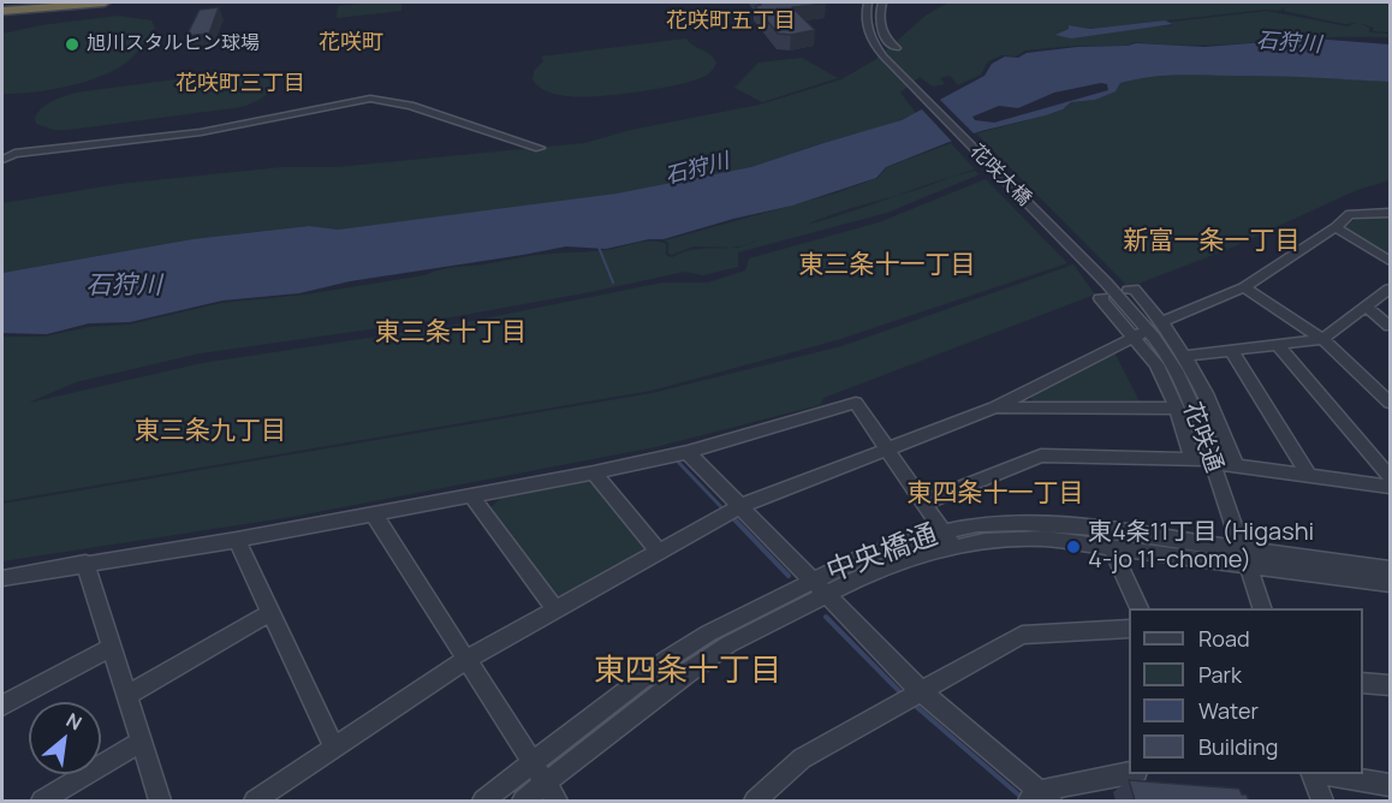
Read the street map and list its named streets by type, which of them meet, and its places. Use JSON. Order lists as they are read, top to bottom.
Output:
{
  "streets": {
    "street": ["花咲大橋", "花咲通", "中央橋通"]
  },
  "crossings": [
    ["花咲大橋", "花咲通"],
    ["花咲通", "中央橋通"]
  ],
  "districts": [
    "花咲町五丁目",
    "花咲町",
    "花咲町三丁目",
    "新富一条一丁目",
    "東三条十一丁目",
    "東三条十丁目",
    "東三条九丁目",
    "東四条十一丁目",
    "東四条十丁目"
  ],
  "water": ["石狩川"],
  "places": ["旭川スタルヒン球場", "東4条11丁目 (Higashi 4-jo 11-chome)"],
  "legend": [
    "Road",
    "Park",
    "Water",
    "Building"
  ],
  "north": "top right"
}
